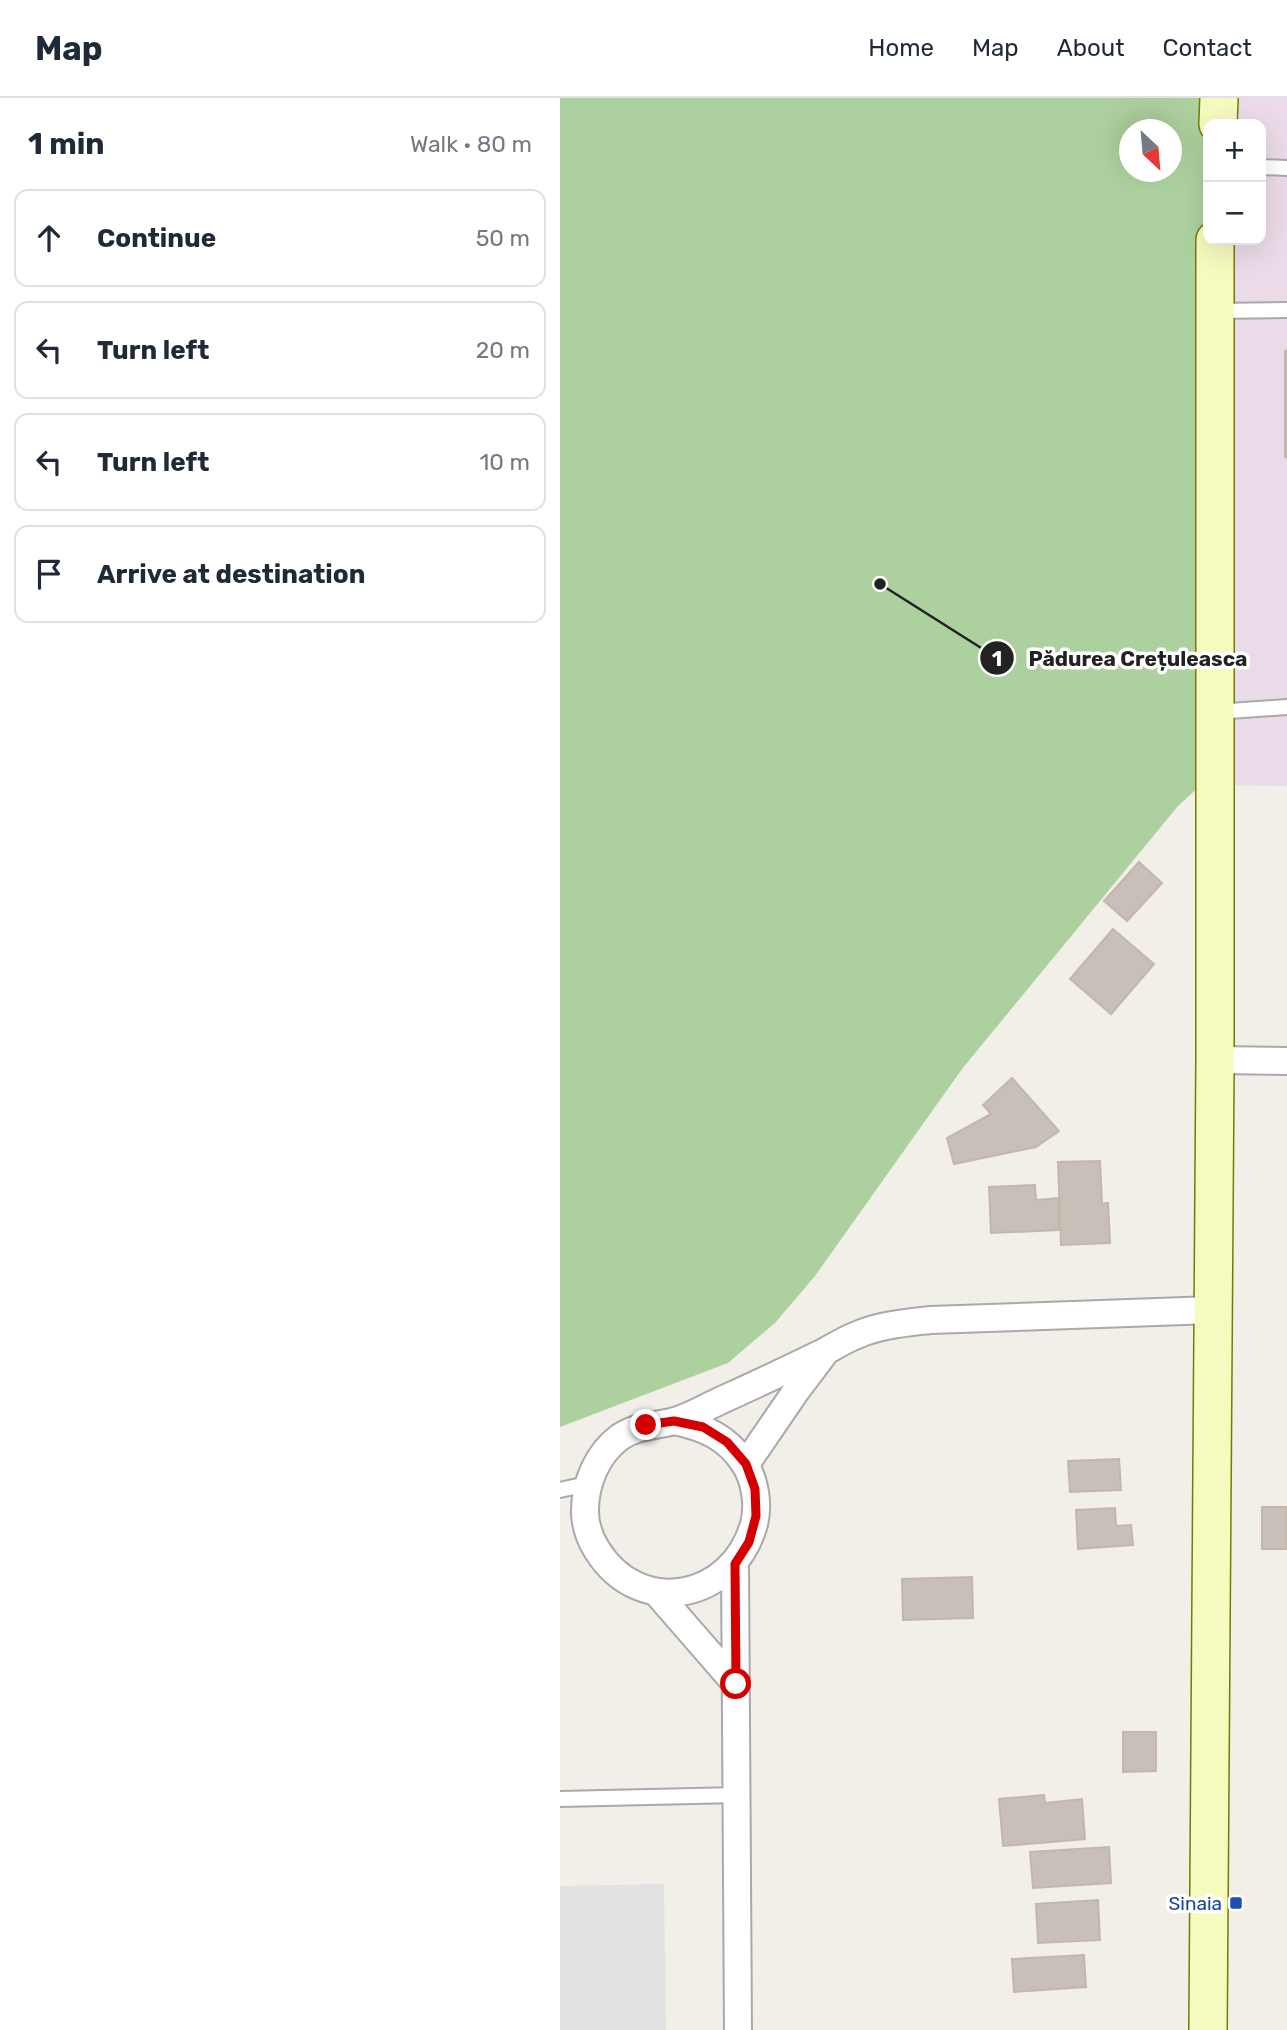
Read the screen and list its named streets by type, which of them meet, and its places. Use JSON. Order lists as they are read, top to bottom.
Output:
{
  "places": {
    "other": ["Pădurea Crețuleasca"],
    "transit": ["Sinaia"]
  },
  "north": "bottom right",
  "page": {
    "header": "Map",
    "nav": [
      "Home",
      "Map",
      "About",
      "Contact"
    ],
    "heading": ["1 min", "Walk · 80 m"],
    "map_buttons": ["+", "−"],
    "list": [
      ["Continue", "50 m"],
      ["Turn left", "20 m"],
      ["Turn left", "10 m"],
      "Arrive at destination"
    ]
  }
}
